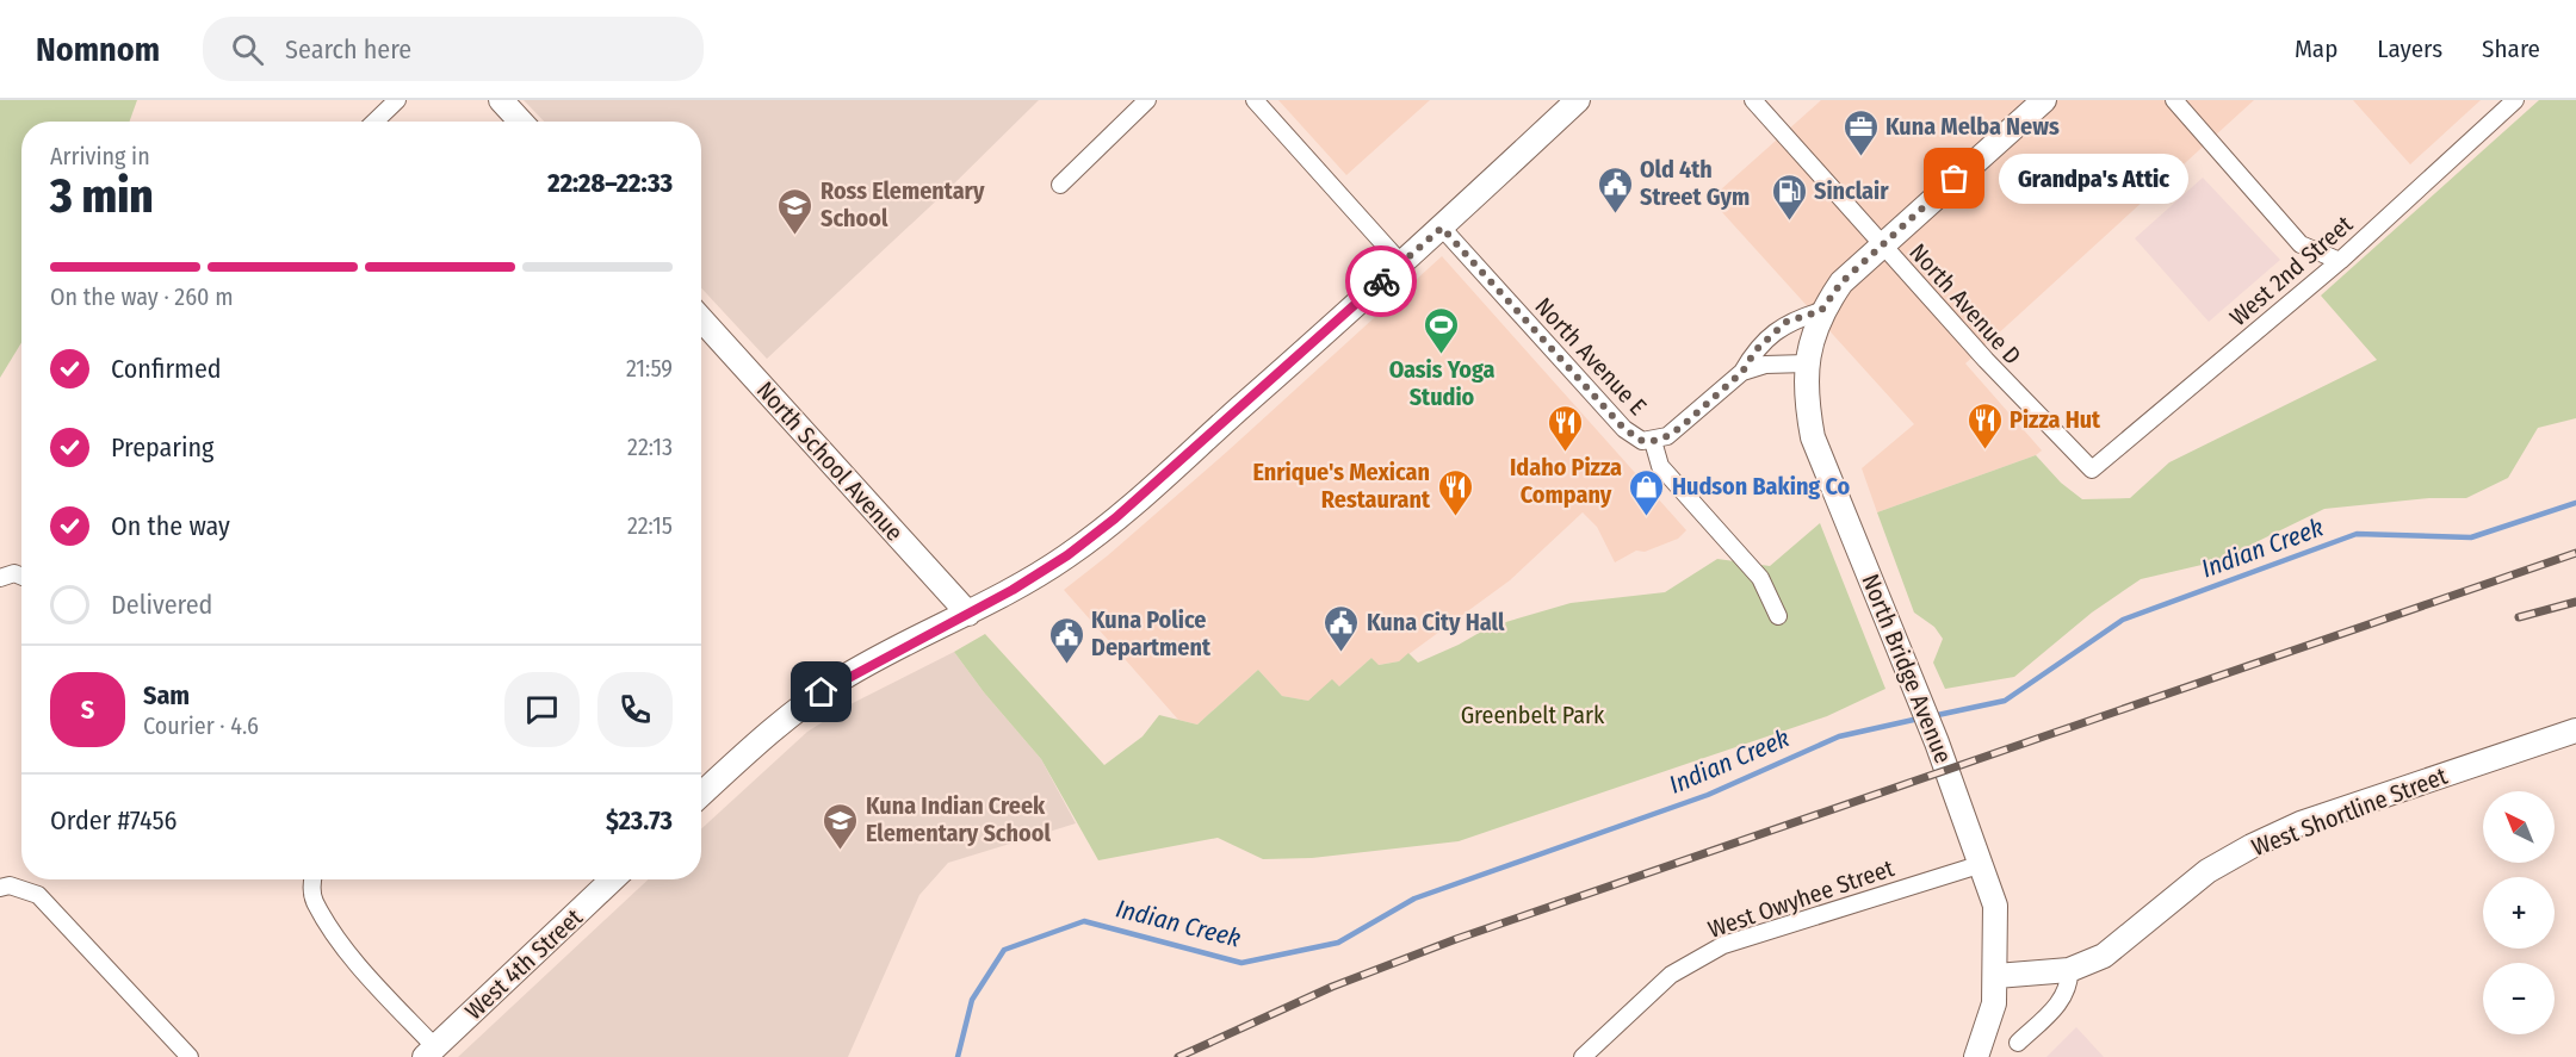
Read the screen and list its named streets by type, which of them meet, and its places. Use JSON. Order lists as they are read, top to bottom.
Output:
{
  "streets": {
    "main road": [
      "North School Avenue",
      "North Bridge Avenue",
      "West Shortline Street",
      "West 4th Street"
    ],
    "street": [
      "West 2nd Street",
      "North Avenue D",
      "North Avenue E",
      "West Owyhee Street"
    ]
  },
  "crossings": [
    ["West 2nd Street", "North Avenue D"],
    ["North Bridge Avenue", "West Shortline Street"],
    ["North Bridge Avenue", "West Owyhee Street"]
  ],
  "water": ["Indian Creek"],
  "parks": ["Greenbelt Park"],
  "places": {
    "office": ["Kuna Melba News"],
    "other": ["Grandpa's Attic"],
    "public building": ["Old 4th Street Gym", "Kuna City Hall", "Kuna Police Department"],
    "fuel station": ["Sinclair"],
    "school or university": ["Ross Elementary School", "Kuna Indian Creek Elementary School"],
    "sports": ["Oasis Yoga Studio"],
    "restaurant": ["Pizza Hut", "Idaho Pizza Company", "Enrique's Mexican Restaurant"],
    "shop": ["Hudson Baking Co"]
  },
  "north": "top left",
  "page": {
    "header": "Nomnom",
    "search": "Search here",
    "nav": ["Map", "Layers", "Share"],
    "heading": ["3 min", "Arriving in", "22:28–22:33"],
    "panel": [
      "Sam",
      "Courier · 4.6",
      "Order #7456",
      "$23.73"
    ],
    "bubble": "Grandpa's Attic",
    "bar": "On the way · 260 m",
    "list": [
      ["Confirmed", "21:59"],
      ["Preparing", "22:13"],
      ["On the way", "22:15"],
      "Delivered"
    ],
    "round": "S",
    "map_buttons": ["+", "−"]
  }
}
